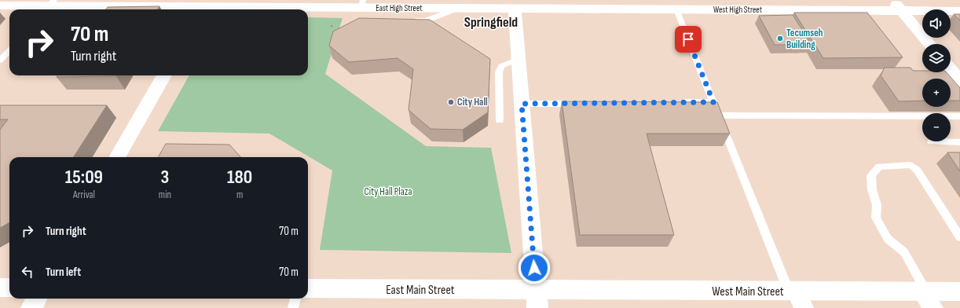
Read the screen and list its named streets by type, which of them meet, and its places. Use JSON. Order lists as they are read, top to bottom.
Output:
{
  "streets": {
    "street": [
      "East High Street",
      "West High Street",
      "East Main Street",
      "West Main Street"
    ]
  },
  "crossings": [
    ["East High Street", "West High Street"],
    ["East Main Street", "West Main Street"]
  ],
  "districts": ["Springfield"],
  "parks": ["City Hall Plaza"],
  "places": ["Tecumseh Building", "City Hall"],
  "page": {
    "map_buttons": ["+", "−"],
    "turn": ["70 m", "Turn right"],
    "eta": [
      "15:09",
      "Arrival",
      "3",
      "min",
      "180",
      "m"
    ],
    "list": [
      {
        "name": "Turn right",
        "value": "70 m"
      },
      {
        "name": "Turn left",
        "value": "70 m"
      }
    ]
  }
}
